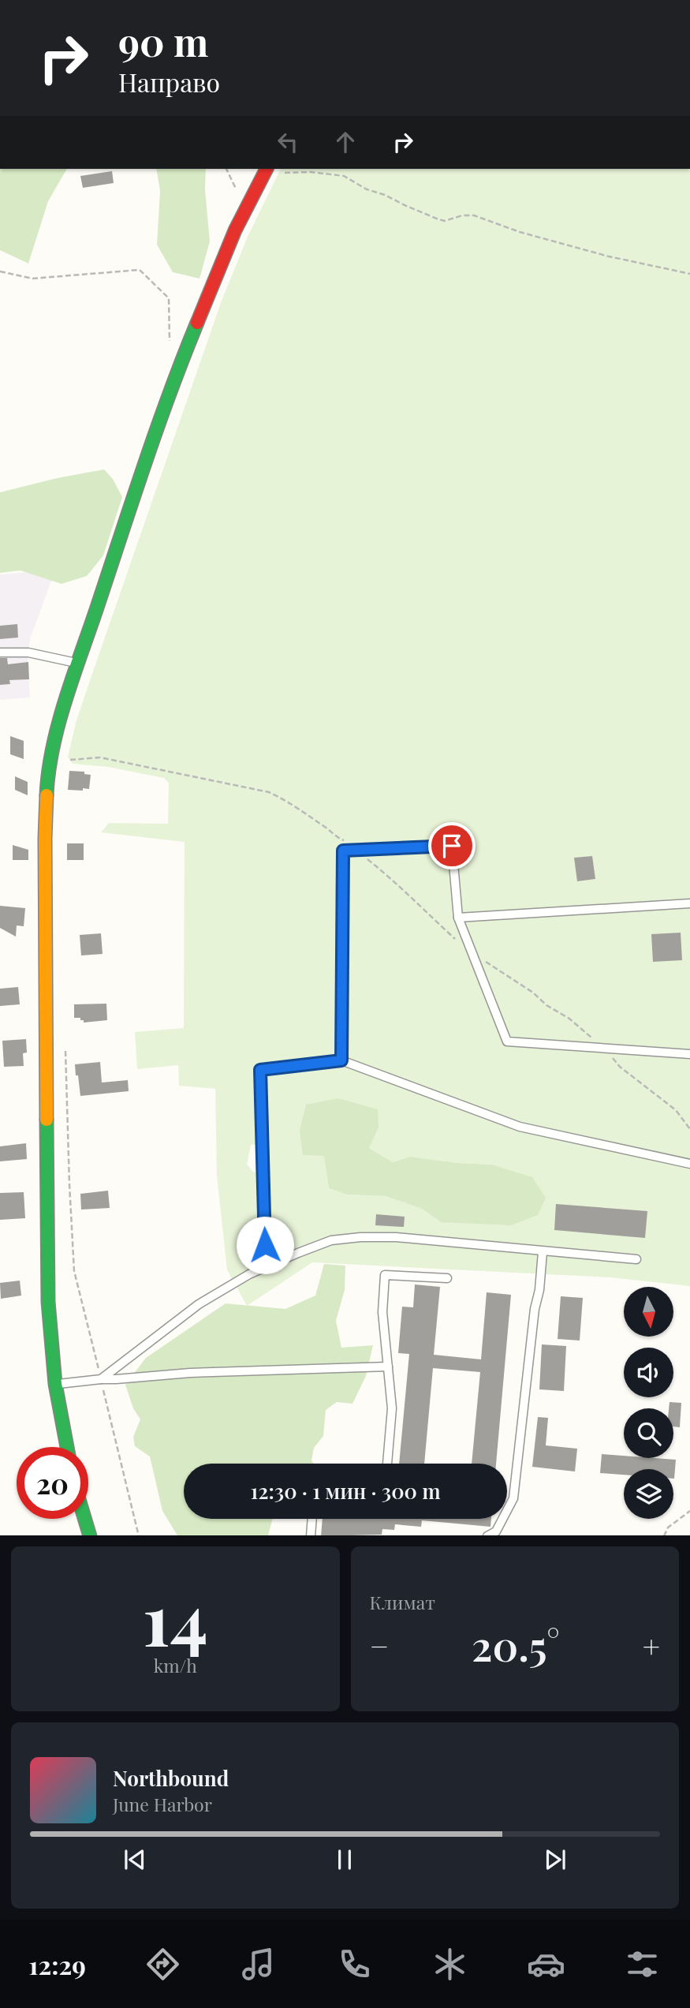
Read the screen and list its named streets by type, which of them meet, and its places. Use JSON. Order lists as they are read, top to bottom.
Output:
{
  "north": "bottom",
  "page": {
    "turn": ["90 m", "Направо"],
    "limit": "20",
    "trip": "12:30 · 1 мин · 300 m",
    "tile": [
      ["14", "km/h"],
      "Климат"
    ],
    "heat": ["−", "20.5°", "+"],
    "song": ["Northbound", "June Harbor"],
    "tabs": "12:29"
  }
}
